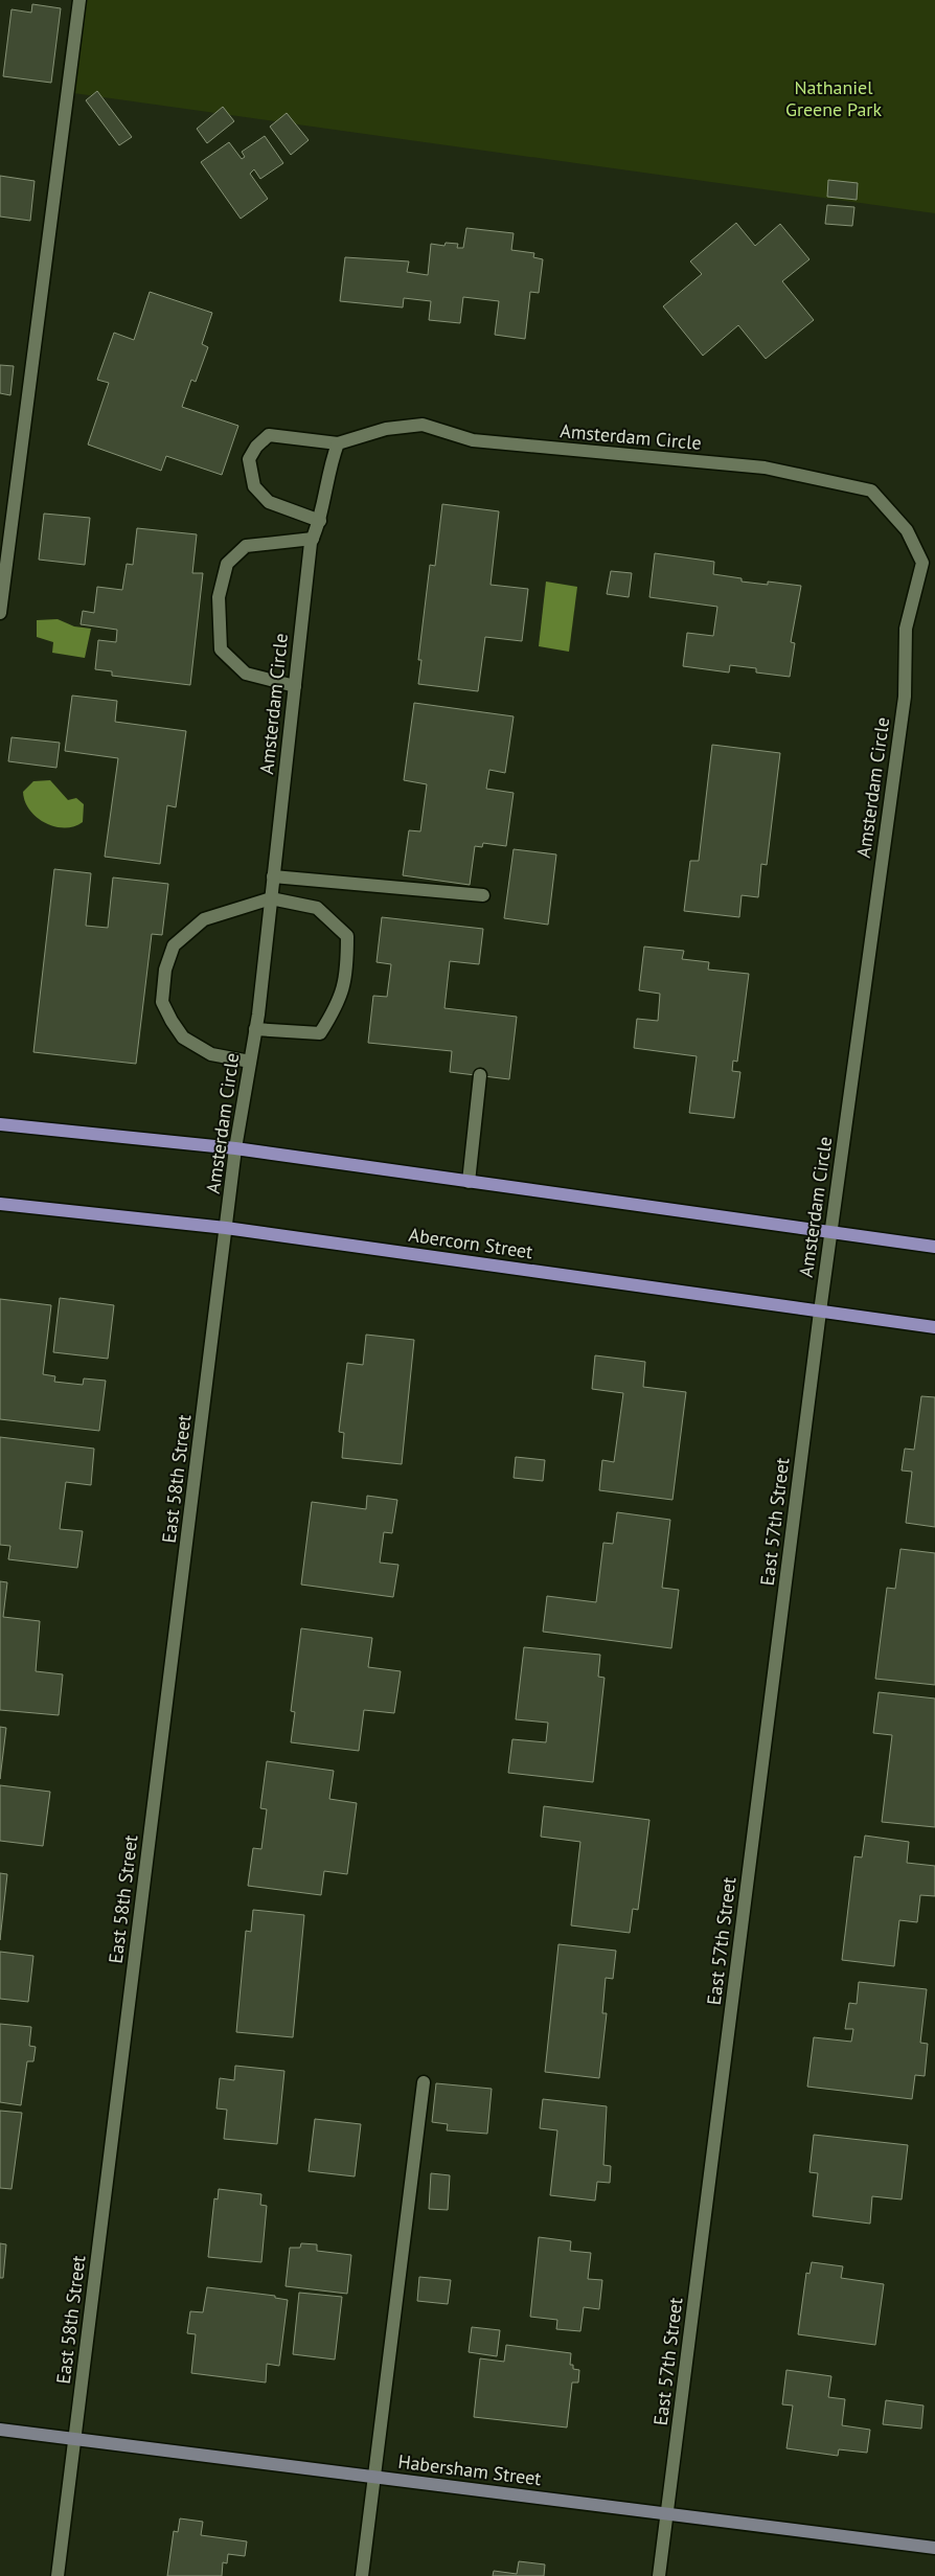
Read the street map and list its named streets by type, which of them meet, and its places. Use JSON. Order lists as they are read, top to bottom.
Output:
{
  "streets": {
    "main road": ["Abercorn Street"],
    "street": [
      "Amsterdam Circle",
      "East 58th Street",
      "East 57th Street",
      "Habersham Street"
    ]
  },
  "crossings": [
    ["Amsterdam Circle", "Abercorn Street"],
    ["Amsterdam Circle", "East 58th Street"],
    ["Amsterdam Circle", "East 57th Street"],
    ["Abercorn Street", "East 58th Street"],
    ["Abercorn Street", "East 57th Street"],
    ["East 58th Street", "Habersham Street"],
    ["East 57th Street", "Habersham Street"]
  ],
  "parks": ["Nathaniel Greene Park"]
}
